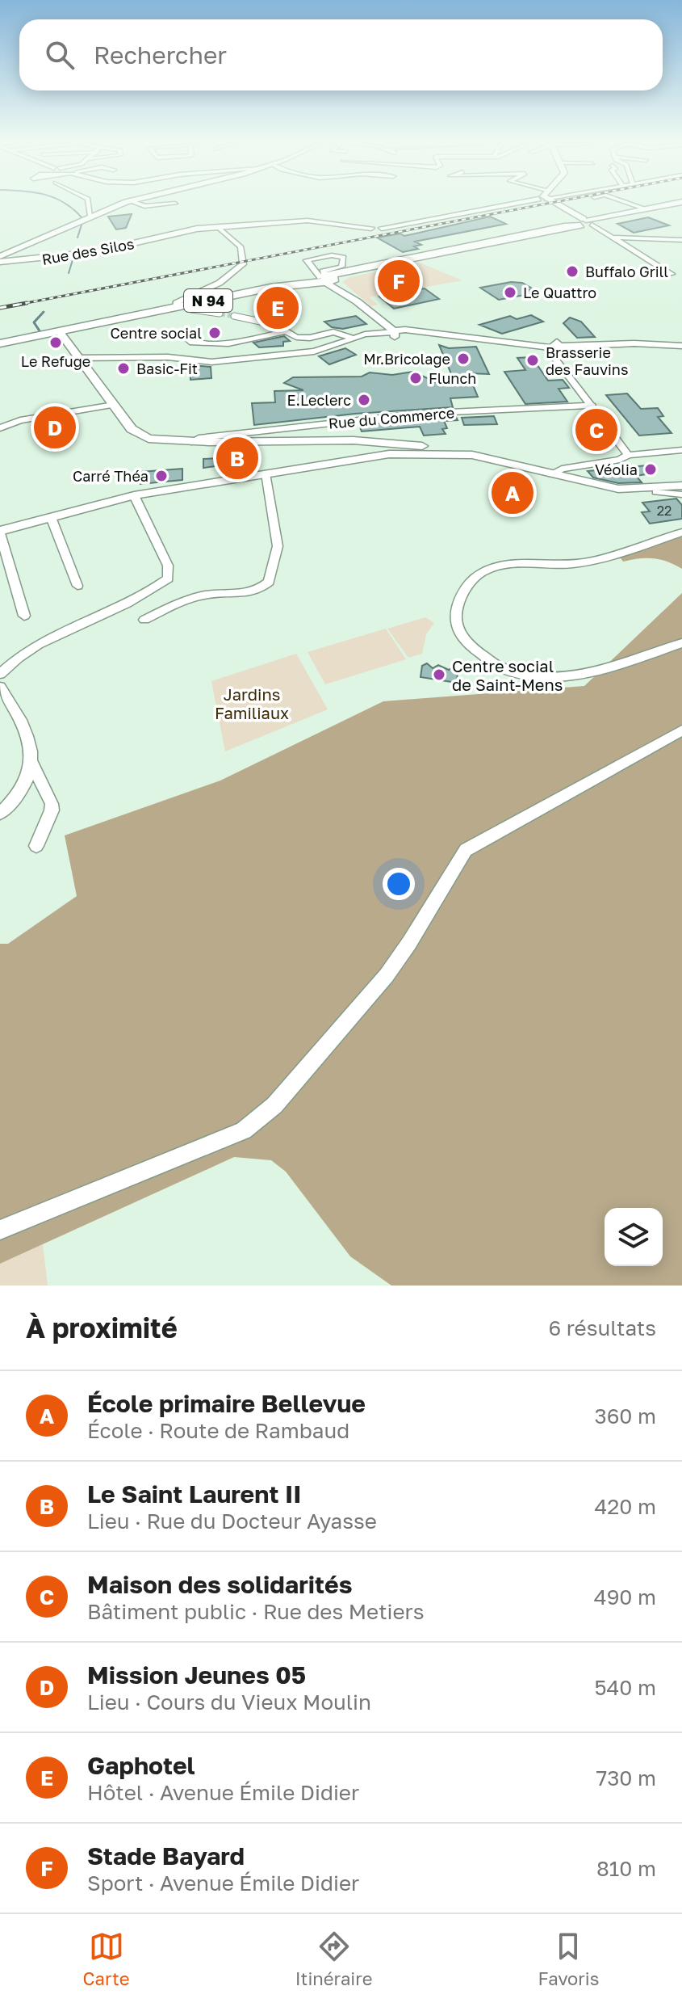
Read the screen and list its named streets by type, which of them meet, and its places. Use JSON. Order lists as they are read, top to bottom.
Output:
{
  "streets": {
    "main road": ["N 94"],
    "street": ["Rue des Silos", "Rue du Commerce"]
  },
  "parks": ["Jardins Familiaux"],
  "places": [
    "Buffalo Grill",
    "Le Quattro",
    "Centre social",
    "Le Refuge",
    "Mr.Bricolage",
    "Brasserie des Fauvins",
    "Basic-Fit",
    "Flunch",
    "E.Leclerc",
    "Véolia",
    "Carré Théa",
    "Centre social de Saint-Mens"
  ],
  "house_numbers": ["22"],
  "page": {
    "search": "Rechercher",
    "pins": [
      "F",
      "E",
      "D",
      "C",
      "B",
      "A"
    ],
    "heading": ["À proximité", "6 résultats"],
    "list": [
      {
        "mark": "A",
        "name": "École primaire Bellevue",
        "note": "École · Route de Rambaud",
        "value": "360 m"
      },
      {
        "mark": "B",
        "name": "Le Saint Laurent II",
        "note": "Lieu · Rue du Docteur Ayasse",
        "value": "420 m"
      },
      {
        "mark": "C",
        "name": "Maison des solidarités",
        "note": "Bâtiment public · Rue des Metiers",
        "value": "490 m"
      },
      {
        "mark": "D",
        "name": "Mission Jeunes 05",
        "note": "Lieu · Cours du Vieux Moulin",
        "value": "540 m"
      },
      {
        "mark": "E",
        "name": "Gaphotel",
        "note": "Hôtel · Avenue Émile Didier",
        "value": "730 m"
      },
      {
        "mark": "F",
        "name": "Stade Bayard",
        "note": "Sport · Avenue Émile Didier",
        "value": "810 m"
      }
    ],
    "nav": ["Carte", "Itinéraire", "Favoris"]
  }
}
